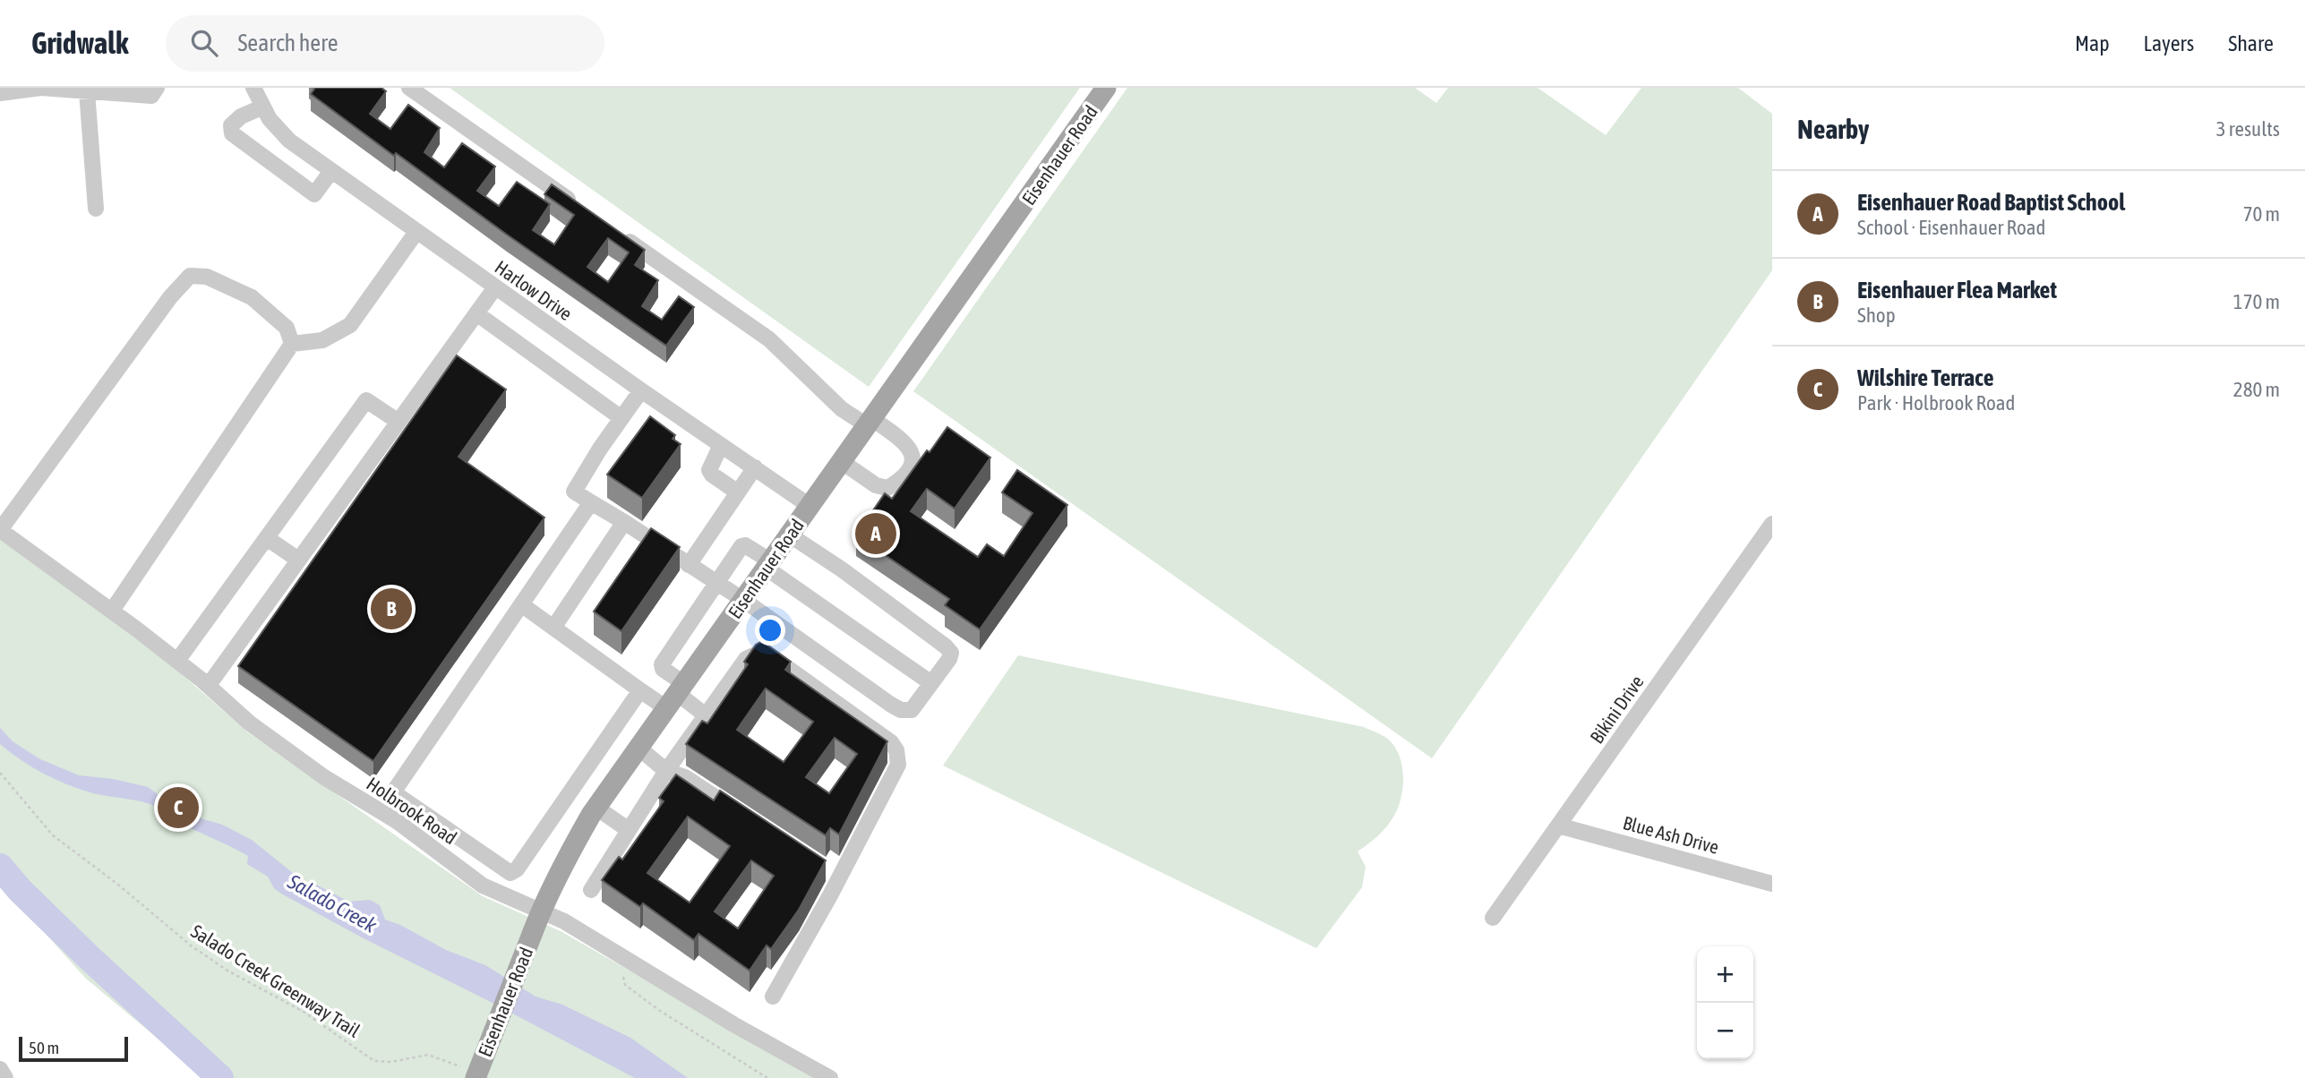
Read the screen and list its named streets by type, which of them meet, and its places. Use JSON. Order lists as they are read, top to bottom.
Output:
{
  "streets": {
    "main road": ["Eisenhauer Road"],
    "street": [
      "Harlow Drive",
      "Bikini Drive",
      "Holbrook Road",
      "Blue Ash Drive"
    ],
    "path": ["Salado Creek Greenway Trail"]
  },
  "crossings": [
    ["Eisenhauer Road", "Harlow Drive"],
    ["Eisenhauer Road", "Holbrook Road"],
    ["Eisenhauer Road", "Salado Creek Greenway Trail"],
    ["Bikini Drive", "Blue Ash Drive"]
  ],
  "water": ["Salado Creek"],
  "scale_bar": "50 m",
  "page": {
    "header": "Gridwalk",
    "search": "Search here",
    "nav": ["Map", "Layers", "Share"],
    "heading": ["Nearby", "3 results"],
    "list": [
      {
        "mark": "A",
        "name": "Eisenhauer Road Baptist School",
        "note": "School · Eisenhauer Road",
        "value": "70 m"
      },
      {
        "mark": "B",
        "name": "Eisenhauer Flea Market",
        "note": "Shop",
        "value": "170 m"
      },
      {
        "mark": "C",
        "name": "Wilshire Terrace",
        "note": "Park · Holbrook Road",
        "value": "280 m"
      }
    ],
    "pins": ["A", "B", "C"],
    "map_buttons": ["+", "−"],
    "scale": "50 m"
  }
}
